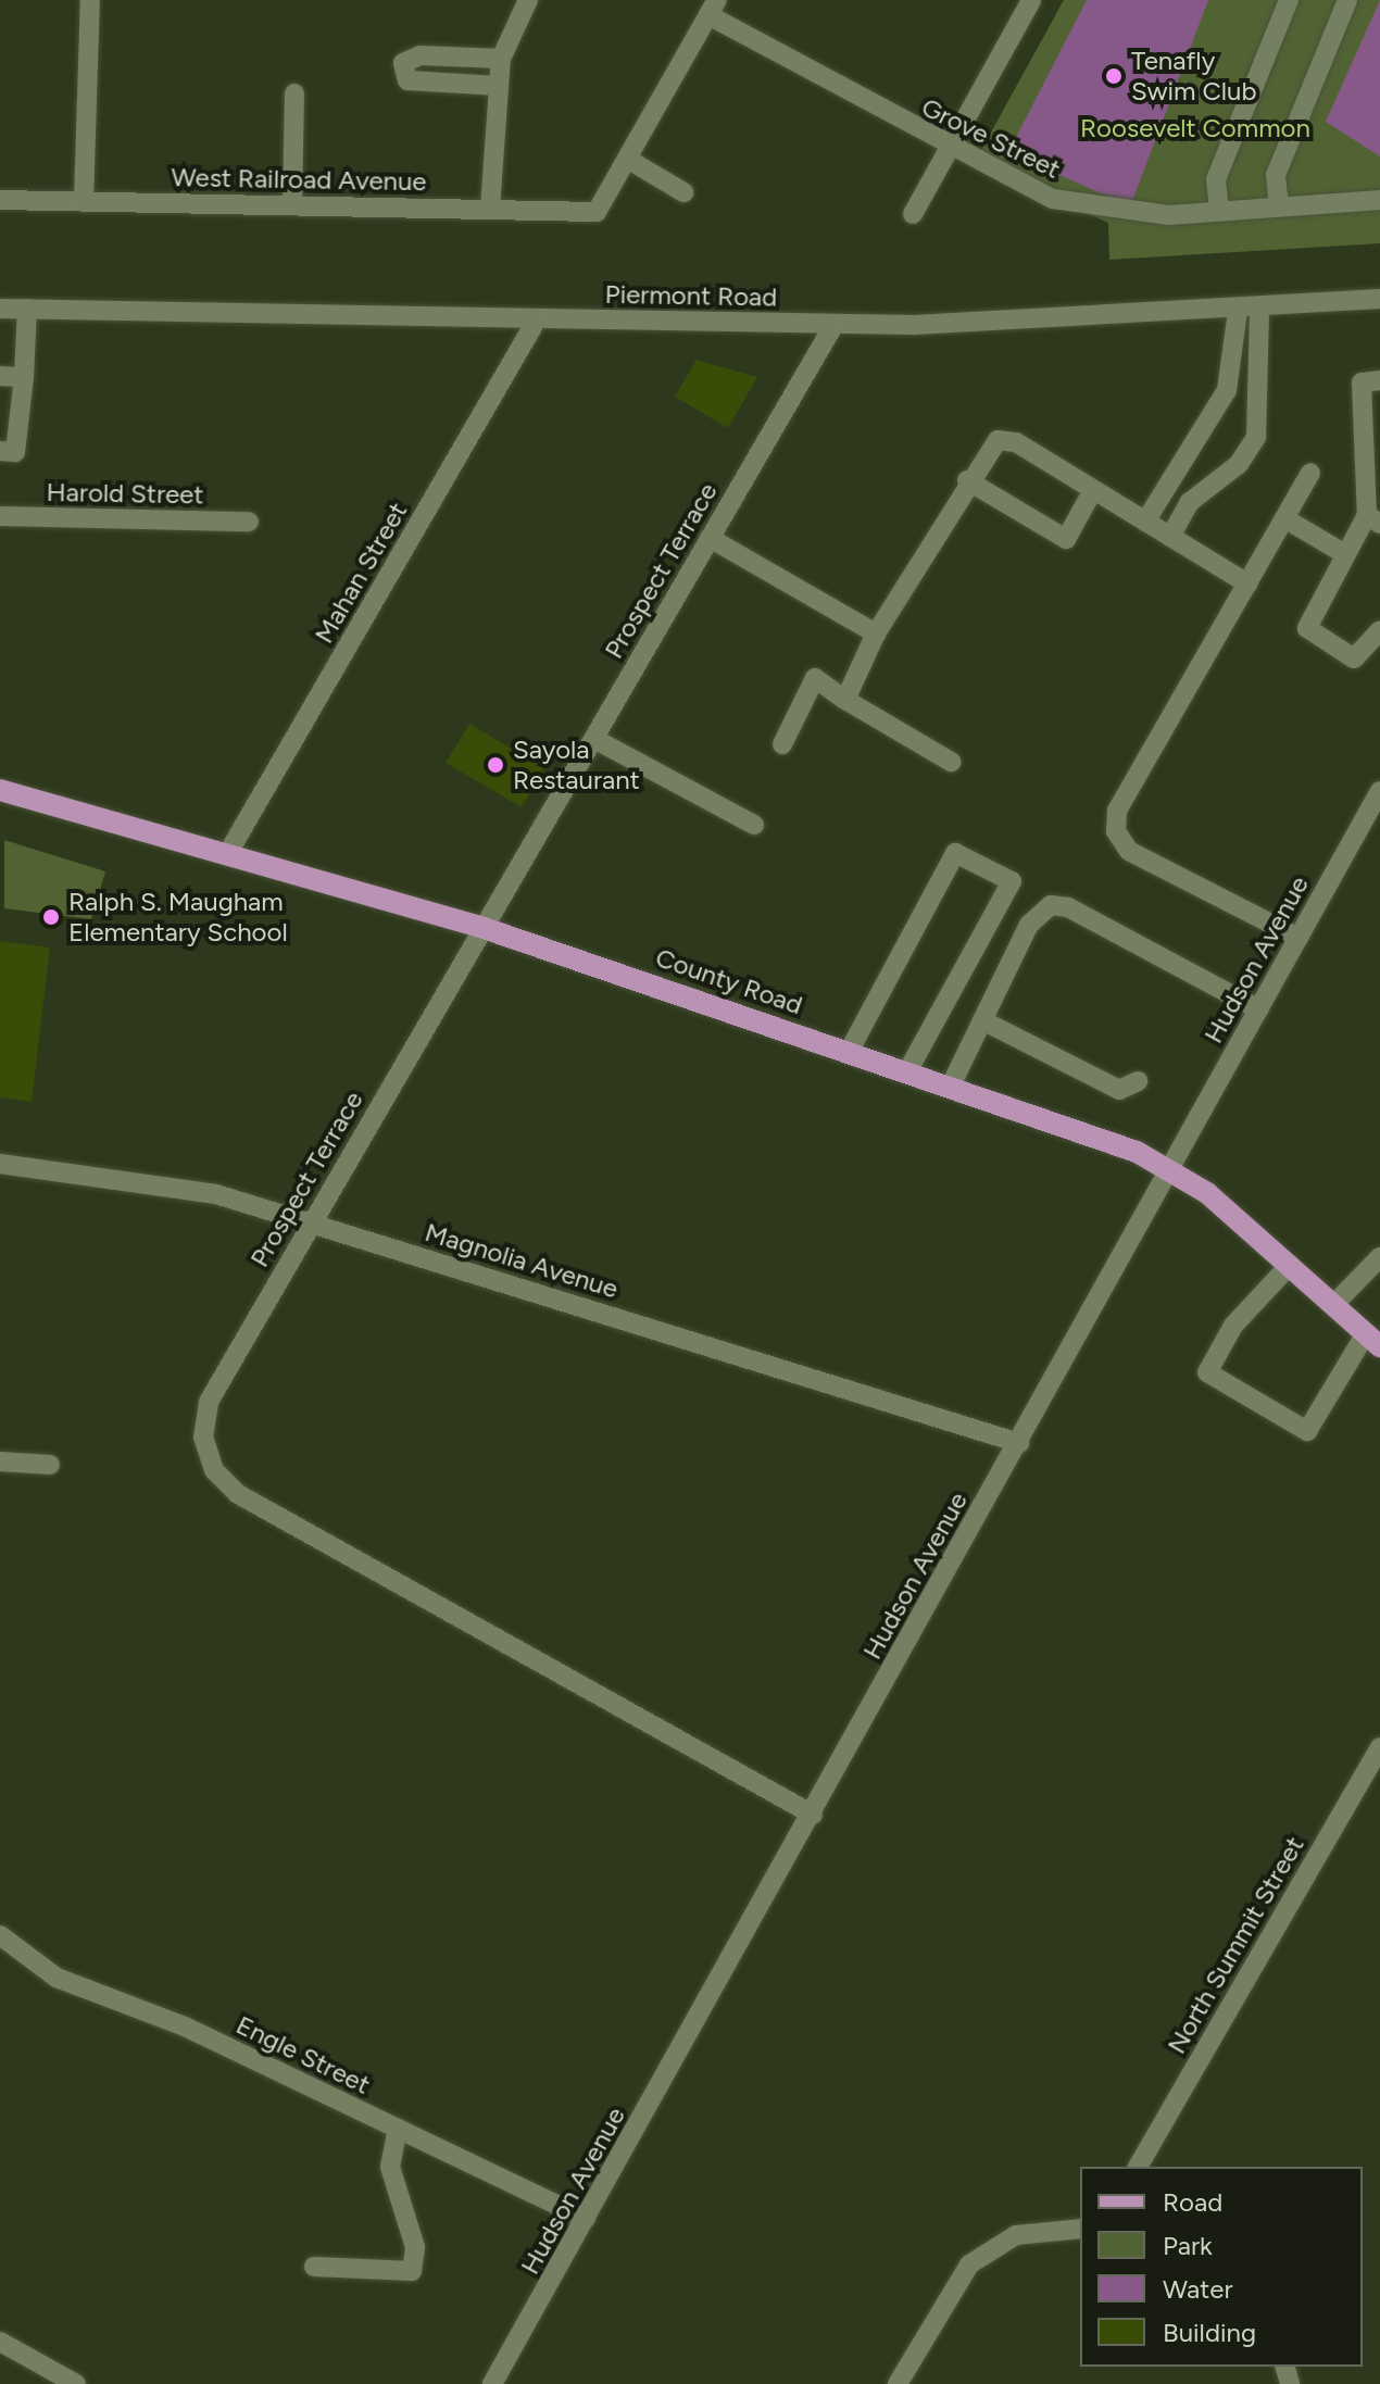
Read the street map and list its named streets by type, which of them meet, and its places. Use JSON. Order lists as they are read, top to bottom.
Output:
{
  "streets": {
    "main road": ["County Road"],
    "street": [
      "Grove Street",
      "West Railroad Avenue",
      "Piermont Road",
      "Harold Street",
      "Prospect Terrace",
      "Mahan Street",
      "Hudson Avenue",
      "Magnolia Avenue",
      "North Summit Street",
      "Engle Street"
    ]
  },
  "crossings": [
    ["Piermont Road", "Prospect Terrace"],
    ["Piermont Road", "Mahan Street"],
    ["Prospect Terrace", "Hudson Avenue"],
    ["Prospect Terrace", "County Road"],
    ["Prospect Terrace", "Magnolia Avenue"],
    ["Mahan Street", "County Road"],
    ["Hudson Avenue", "County Road"],
    ["Hudson Avenue", "Magnolia Avenue"],
    ["Hudson Avenue", "Engle Street"]
  ],
  "parks": ["Roosevelt Common"],
  "places": ["Tenafly Swim Club", "Sayola Restaurant", "Ralph S. Maugham Elementary School"],
  "legend": [
    "Road",
    "Park",
    "Water",
    "Building"
  ]
}
